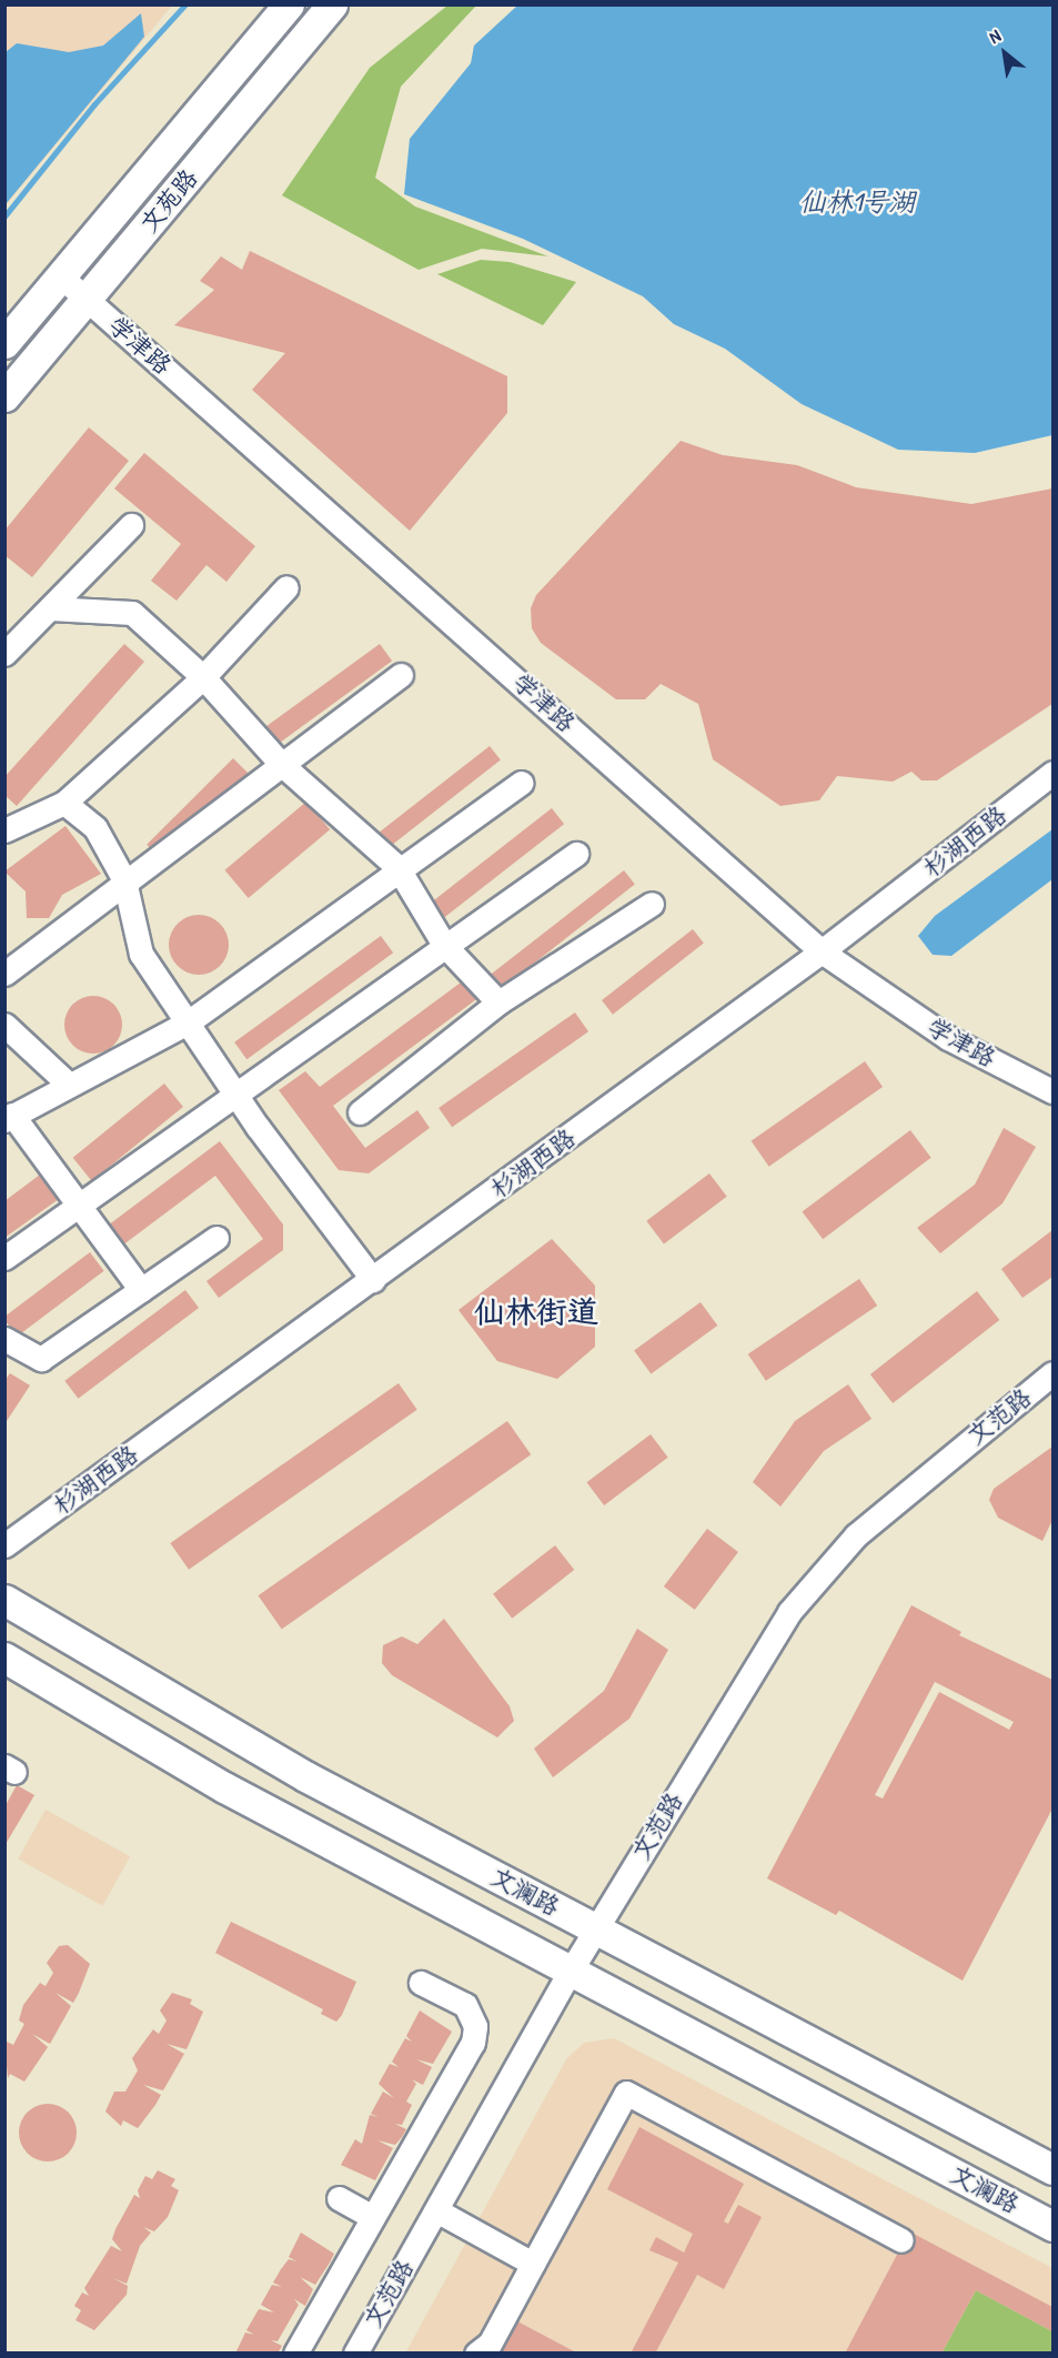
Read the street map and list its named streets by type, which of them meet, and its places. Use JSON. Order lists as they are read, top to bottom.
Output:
{
  "streets": {
    "main road": ["文苑路", "文澜路"],
    "street": ["学津路", "杉湖西路", "文范路"]
  },
  "crossings": [
    ["文苑路", "学津路"],
    ["学津路", "杉湖西路"],
    ["文范路", "文澜路"]
  ],
  "districts": ["仙林街道"],
  "water": ["仙林1号湖"],
  "north": "top left"
}
